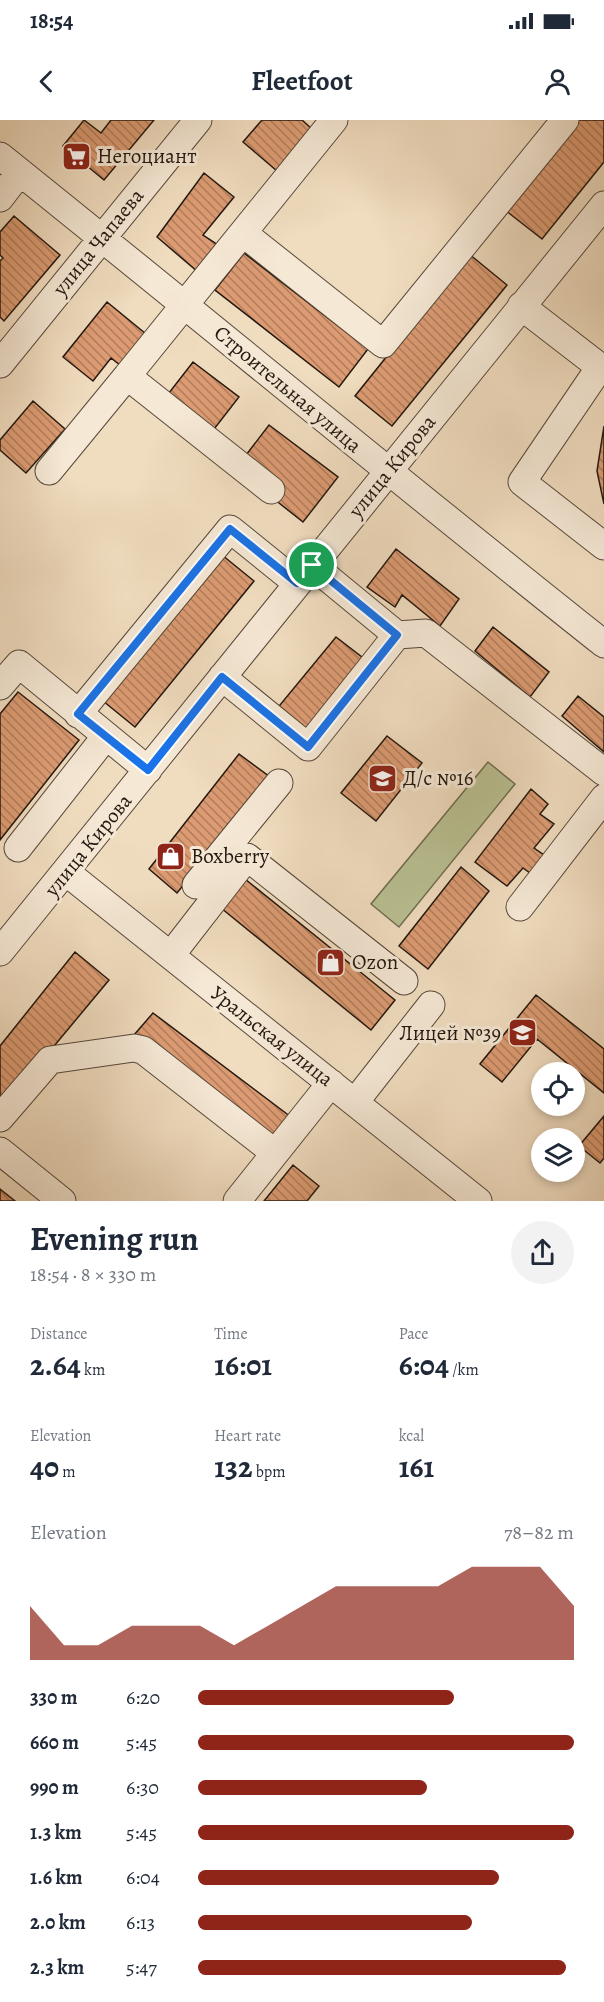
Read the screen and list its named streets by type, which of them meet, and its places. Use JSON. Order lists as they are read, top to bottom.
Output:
{
  "streets": {
    "street": [
      "улица Чапаева",
      "Строительная улица",
      "улица Кирова",
      "Уральская улица"
    ]
  },
  "crossings": [
    ["улица Чапаева", "Строительная улица"],
    ["Строительная улица", "улица Кирова"],
    ["улица Кирова", "Уральская улица"]
  ],
  "places": {
    "supermarket": ["Негоциант"],
    "school or university": ["Д/с №16", "Лицей №39"],
    "shop": ["Boxberry", "Ozon"]
  },
  "page": {
    "status": "18:54",
    "header": "Fleetfoot",
    "heading": ["Evening run", "18:54 · 8 × 330 m"],
    "stats": [
      ["Distance", "2.64 km"],
      ["Time", "16:01"],
      ["Pace", "6:04 /km"],
      ["Elevation", "40 m"],
      ["Heart rate", "132 bpm"],
      ["kcal", "161"]
    ],
    "chart": ["Elevation", "78–82 m"],
    "list": [
      {
        "name": "330 m",
        "note": "6:20"
      },
      {
        "name": "660 m",
        "note": "5:45"
      },
      {
        "name": "990 m",
        "note": "6:30"
      },
      {
        "name": "1.3 km",
        "note": "5:45"
      },
      {
        "name": "1.6 km",
        "note": "6:04"
      },
      {
        "name": "2.0 km",
        "note": "6:13"
      },
      {
        "name": "2.3 km",
        "note": "5:47"
      }
    ]
  }
}
